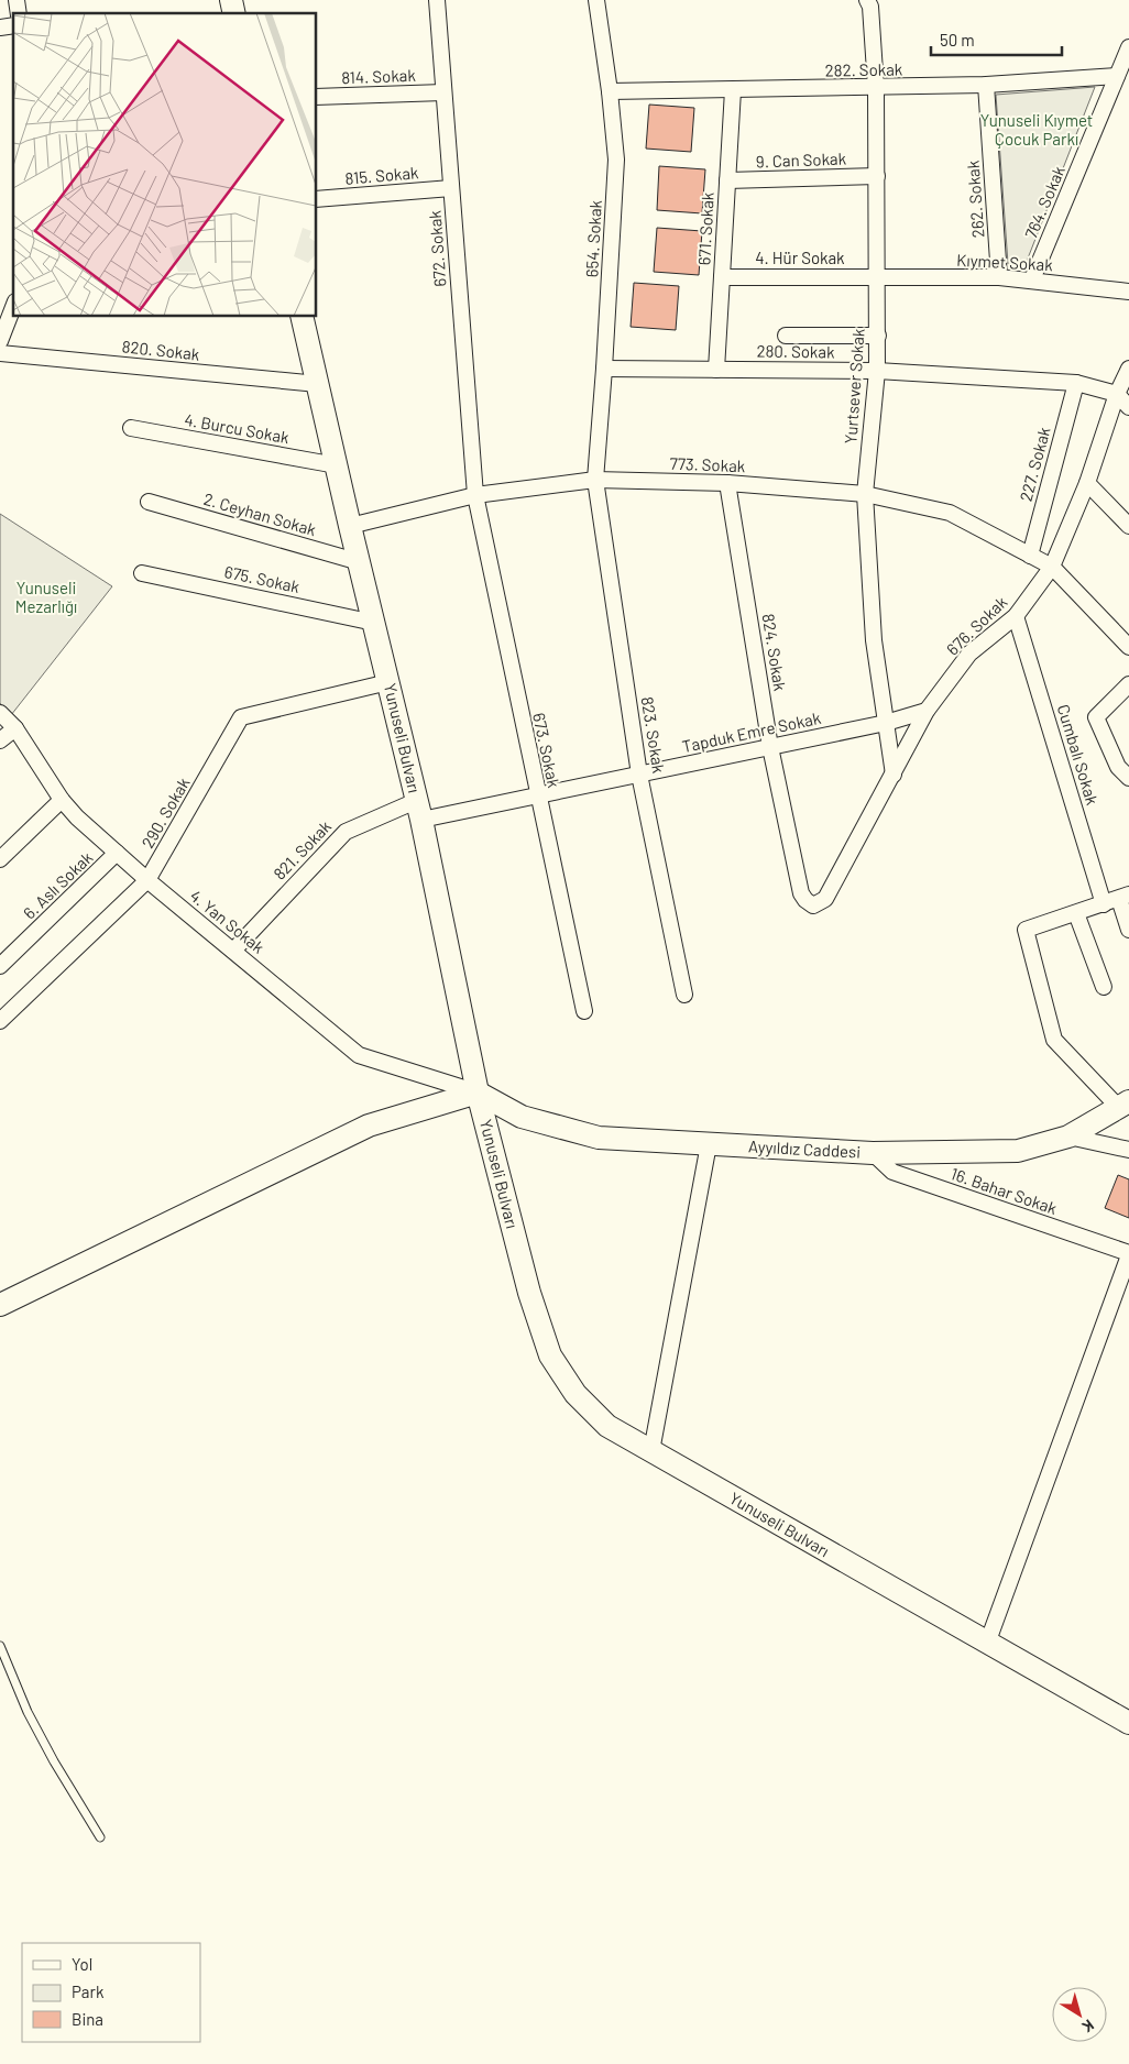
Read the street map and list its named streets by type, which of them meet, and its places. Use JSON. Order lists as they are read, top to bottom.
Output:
{
  "streets": {
    "main road": ["Yunuseli Bulvarı", "Ayyıldız Caddesi"],
    "street": [
      "282. Sokak",
      "814. Sokak",
      "9. Can Sokak",
      "815. Sokak",
      "262. Sokak",
      "764. Sokak",
      "671. Sokak",
      "654. Sokak",
      "672. Sokak",
      "4. Hür Sokak",
      "Kıymet Sokak",
      "820. Sokak",
      "280. Sokak",
      "Yurtsever Sokak",
      "4. Burcu Sokak",
      "227. Sokak",
      "773. Sokak",
      "2. Ceyhan Sokak",
      "675. Sokak",
      "676. Sokak",
      "824. Sokak",
      "Tapduk Emre Sokak",
      "823. Sokak",
      "673. Sokak",
      "Cumbalı Sokak",
      "290. Sokak",
      "821. Sokak",
      "6. Aslı Sokak",
      "4. Yan Sokak",
      "16. Bahar Sokak"
    ]
  },
  "crossings": [
    ["282. Sokak", "262. Sokak"],
    ["282. Sokak", "764. Sokak"],
    ["282. Sokak", "671. Sokak"],
    ["282. Sokak", "654. Sokak"],
    ["282. Sokak", "Yurtsever Sokak"],
    ["814. Sokak", "672. Sokak"],
    ["9. Can Sokak", "671. Sokak"],
    ["9. Can Sokak", "Yurtsever Sokak"],
    ["815. Sokak", "672. Sokak"],
    ["262. Sokak", "Kıymet Sokak"],
    ["764. Sokak", "Kıymet Sokak"],
    ["671. Sokak", "4. Hür Sokak"],
    ["671. Sokak", "280. Sokak"],
    ["654. Sokak", "280. Sokak"],
    ["654. Sokak", "773. Sokak"],
    ["654. Sokak", "823. Sokak"],
    ["672. Sokak", "773. Sokak"],
    ["672. Sokak", "673. Sokak"],
    ["4. Hür Sokak", "Kıymet Sokak"],
    ["4. Hür Sokak", "Yurtsever Sokak"],
    ["Kıymet Sokak", "Yurtsever Sokak"],
    ["820. Sokak", "Yunuseli Bulvarı"],
    ["280. Sokak", "Yurtsever Sokak"],
    ["280. Sokak", "227. Sokak"],
    ["280. Sokak", "676. Sokak"],
    ["Yurtsever Sokak", "773. Sokak"],
    ["Yurtsever Sokak", "676. Sokak"],
    ["Yurtsever Sokak", "Tapduk Emre Sokak"],
    ["4. Burcu Sokak", "Yunuseli Bulvarı"],
    ["227. Sokak", "773. Sokak"],
    ["773. Sokak", "676. Sokak"],
    ["773. Sokak", "824. Sokak"],
    ["773. Sokak", "823. Sokak"],
    ["773. Sokak", "Yunuseli Bulvarı"],
    ["773. Sokak", "673. Sokak"],
    ["2. Ceyhan Sokak", "Yunuseli Bulvarı"],
    ["675. Sokak", "Yunuseli Bulvarı"],
    ["676. Sokak", "824. Sokak"],
    ["676. Sokak", "Tapduk Emre Sokak"],
    ["676. Sokak", "Cumbalı Sokak"],
    ["824. Sokak", "Tapduk Emre Sokak"],
    ["Tapduk Emre Sokak", "823. Sokak"],
    ["Tapduk Emre Sokak", "Yunuseli Bulvarı"],
    ["Tapduk Emre Sokak", "673. Sokak"],
    ["Tapduk Emre Sokak", "821. Sokak"],
    ["Yunuseli Bulvarı", "290. Sokak"],
    ["Yunuseli Bulvarı", "821. Sokak"],
    ["Yunuseli Bulvarı", "4. Yan Sokak"],
    ["Yunuseli Bulvarı", "Ayyıldız Caddesi"],
    ["290. Sokak", "4. Yan Sokak"],
    ["821. Sokak", "4. Yan Sokak"],
    ["6. Aslı Sokak", "4. Yan Sokak"],
    ["4. Yan Sokak", "Ayyıldız Caddesi"],
    ["Ayyıldız Caddesi", "16. Bahar Sokak"]
  ],
  "parks": ["Yunuseli Kıymet Çocuk Parkı", "Yunuseli Mezarlığı"],
  "legend": ["Yol", "Park", "Bina"],
  "scale_bar": "50 m",
  "north": "bottom right"
}
